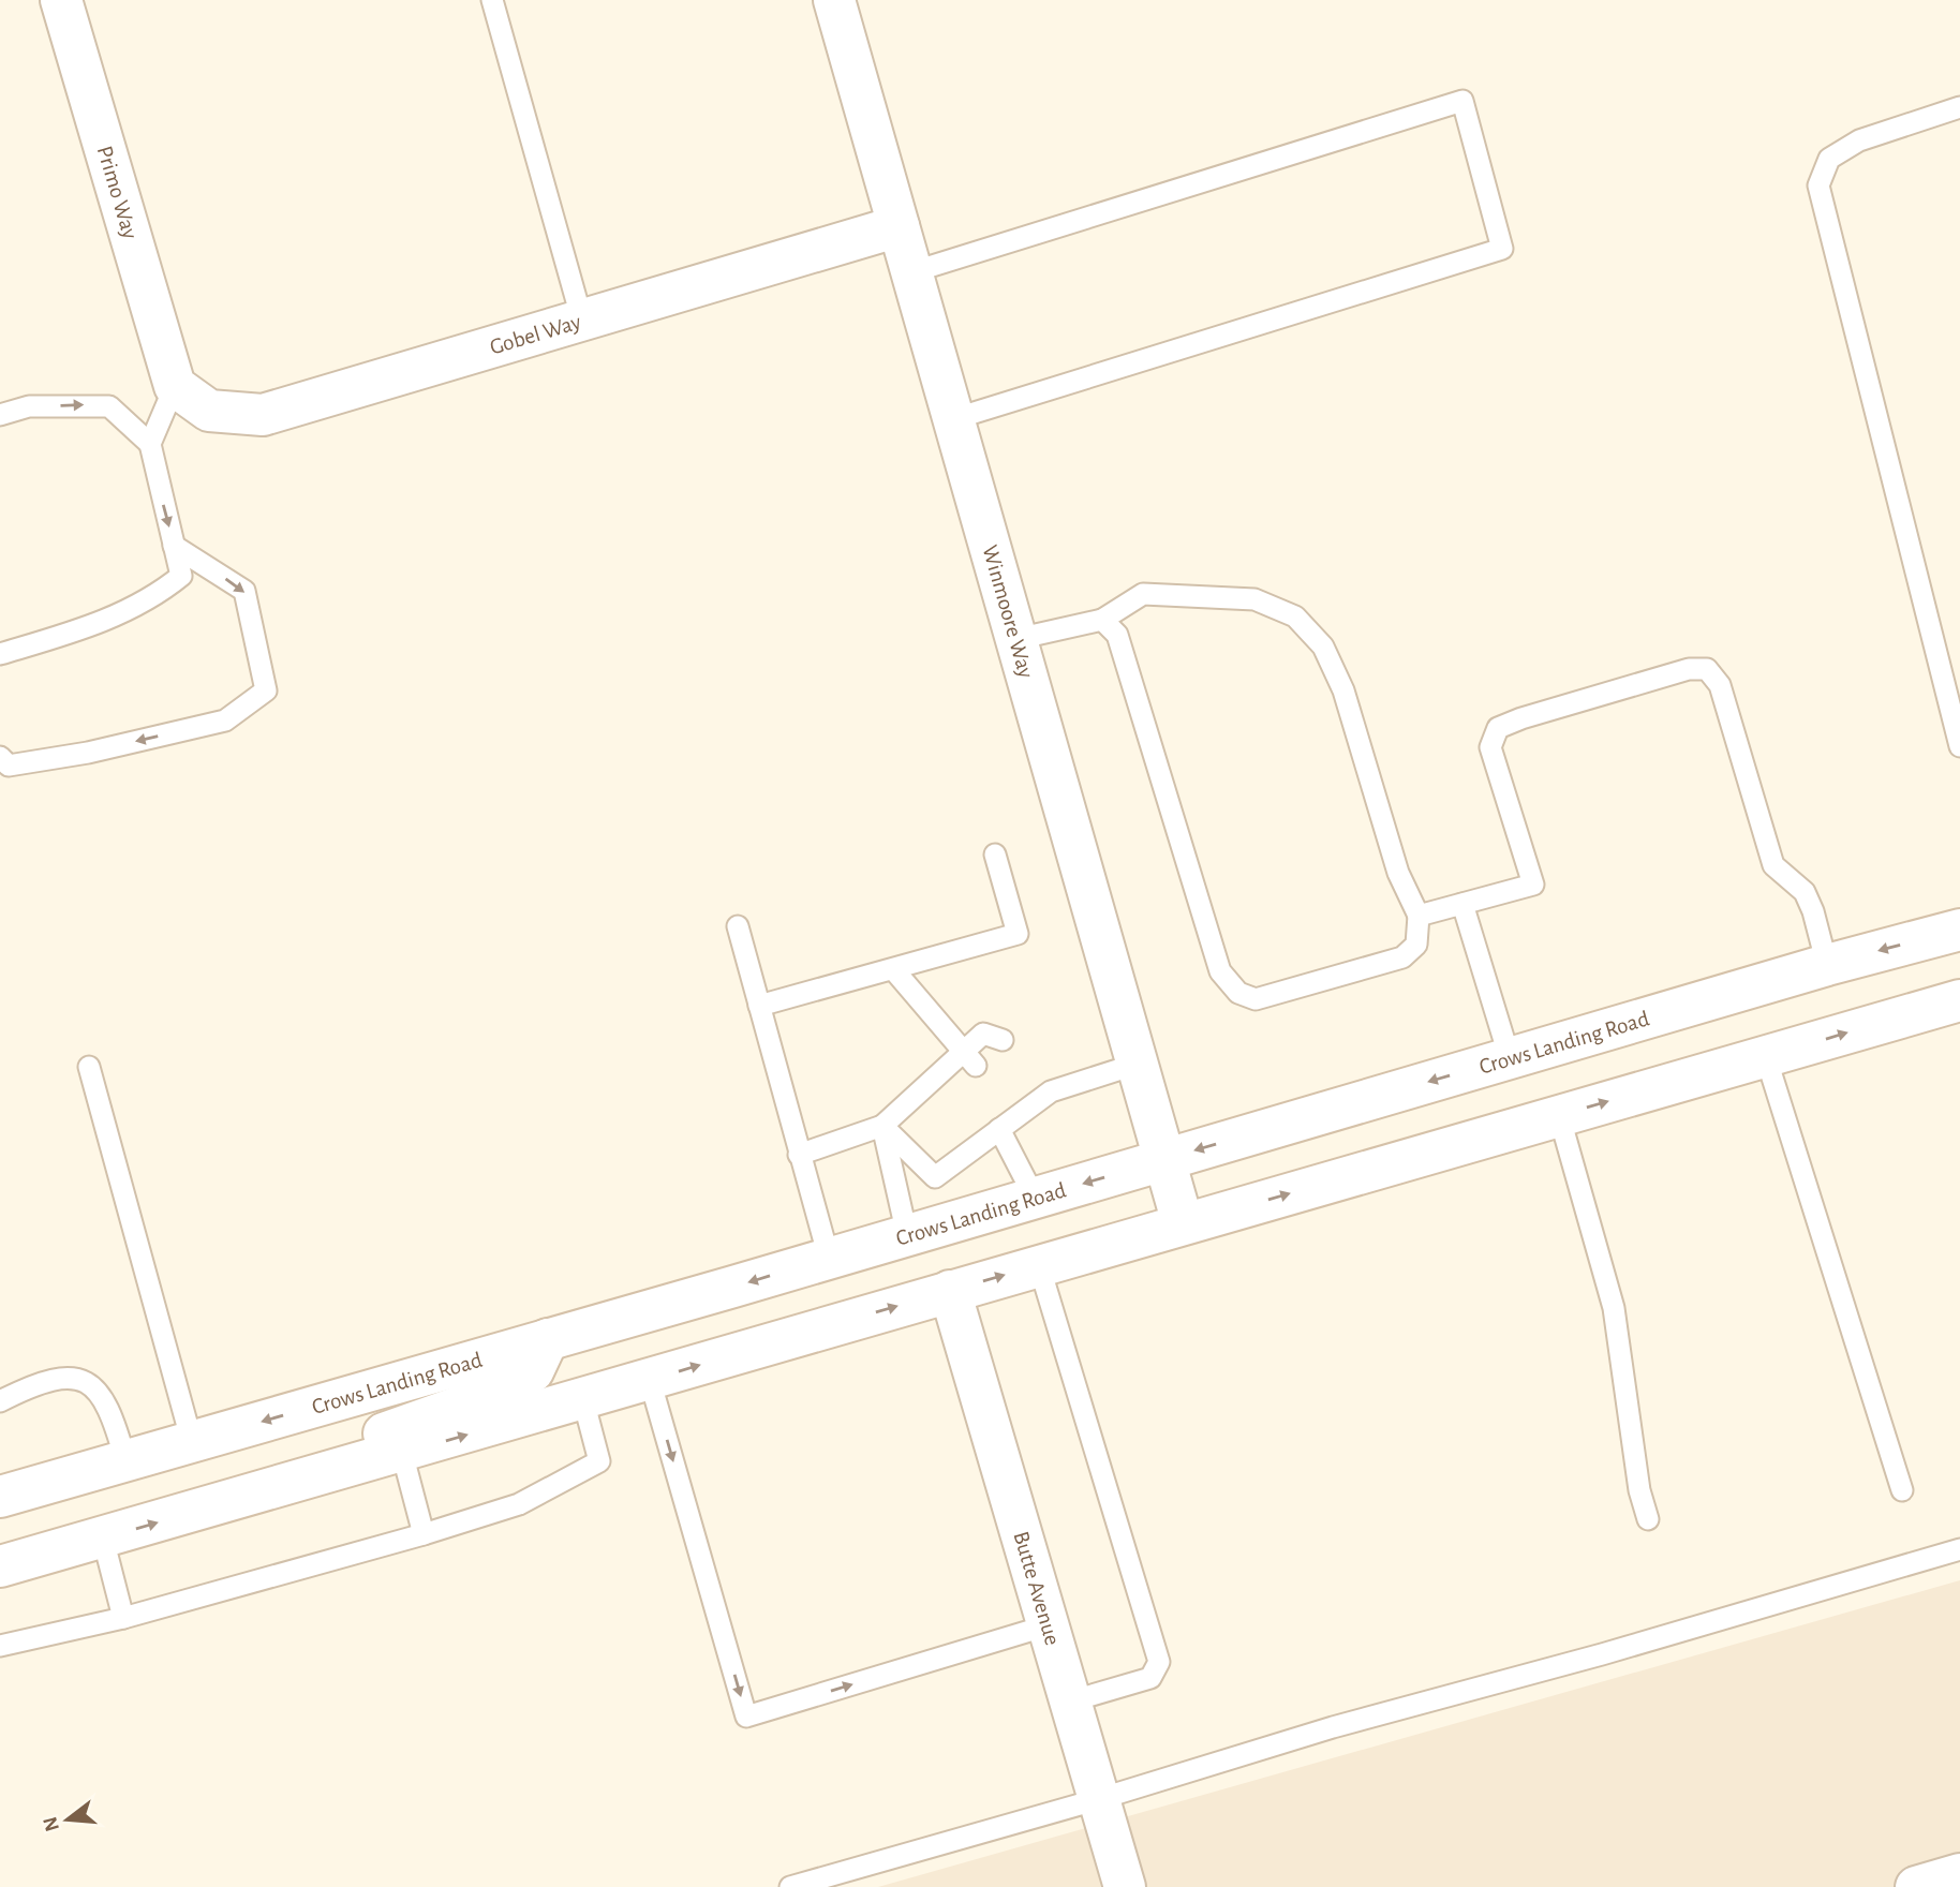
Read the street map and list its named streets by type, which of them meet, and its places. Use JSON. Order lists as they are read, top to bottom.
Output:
{
  "streets": {
    "main road": [
      "Primo Way",
      "Gobel Way",
      "Winmoore Way",
      "Crows Landing Road",
      "Butte Avenue"
    ]
  },
  "crossings": [
    ["Primo Way", "Gobel Way"],
    ["Gobel Way", "Winmoore Way"],
    ["Winmoore Way", "Crows Landing Road"]
  ],
  "north": "left"
}
